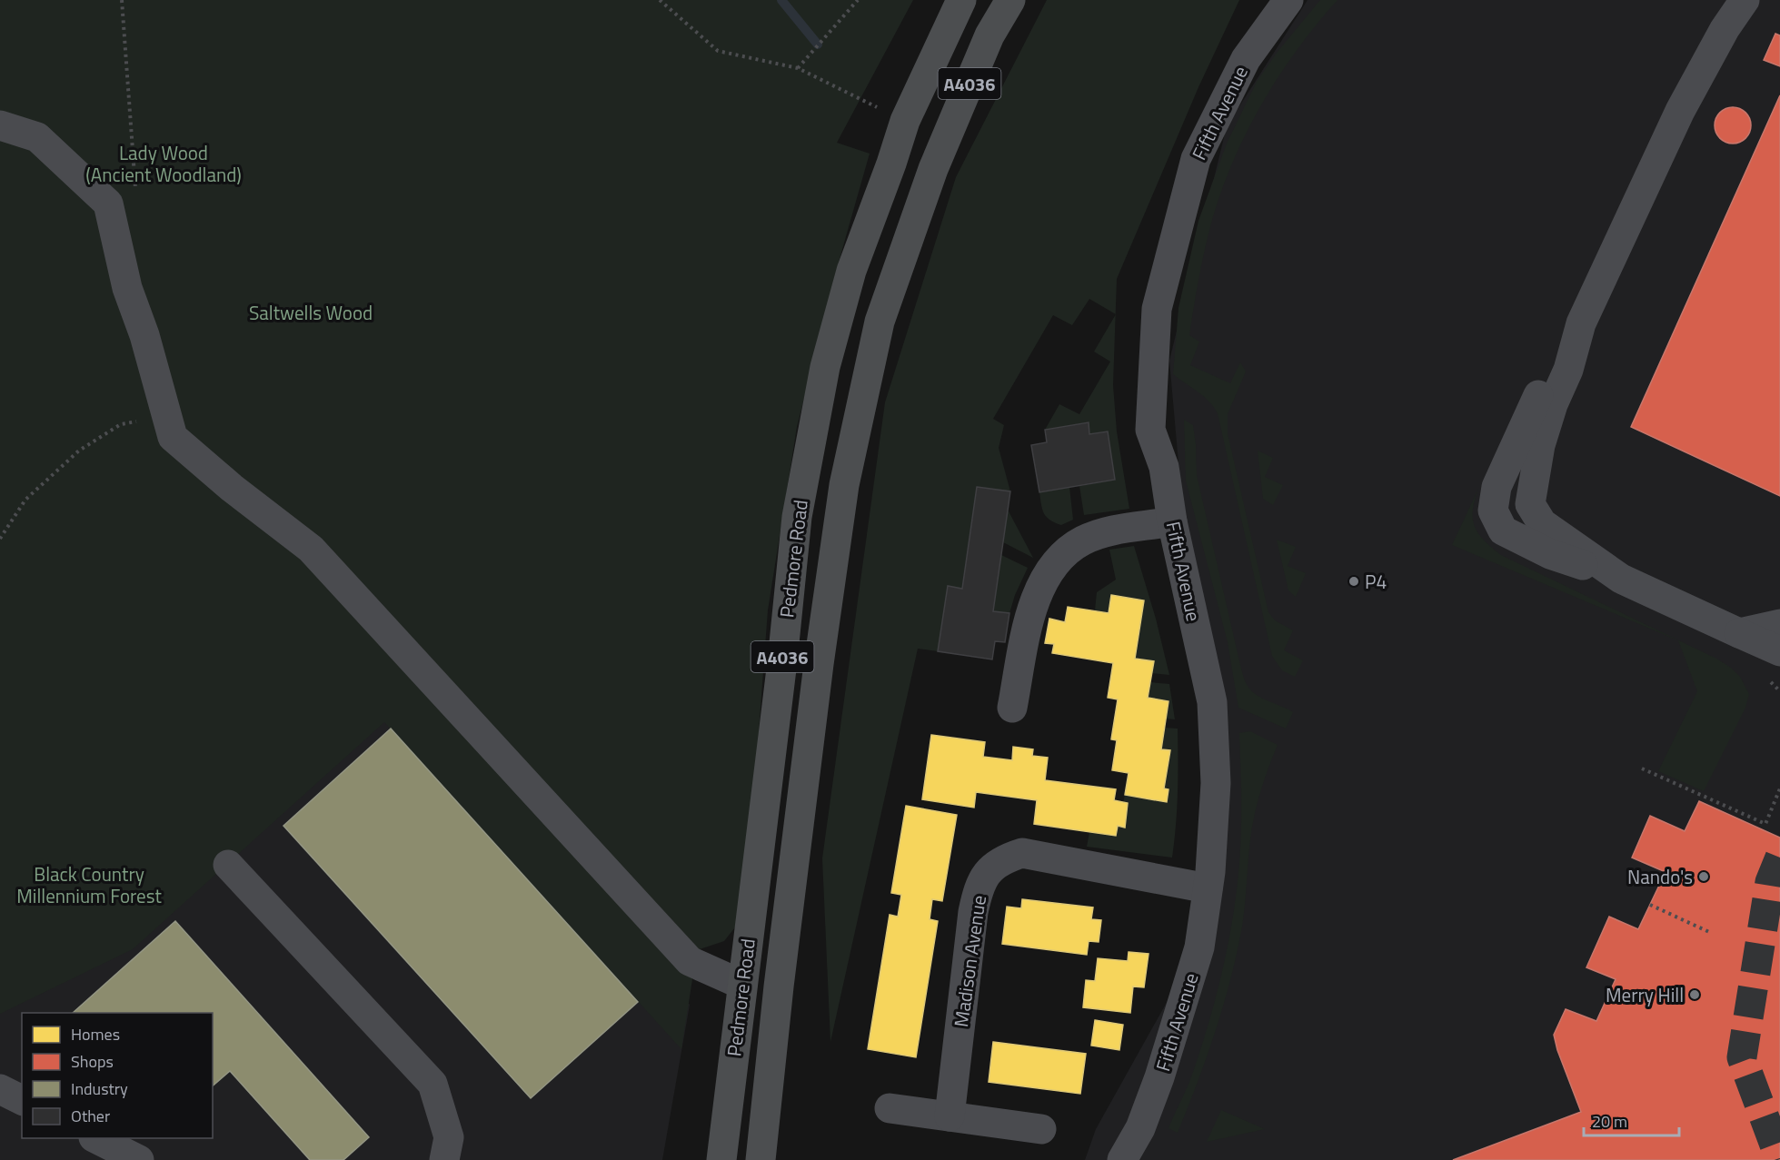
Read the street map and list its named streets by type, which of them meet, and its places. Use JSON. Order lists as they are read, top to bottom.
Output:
{
  "streets": {
    "highway": ["A4036", "Pedmore Road"],
    "street": ["Fifth Avenue", "Madison Avenue"]
  },
  "crossings": [
    ["Fifth Avenue", "Madison Avenue"]
  ],
  "parks": ["Lady Wood (Ancient Woodland)", "Saltwells Wood", "Black Country Millennium Forest"],
  "places": ["P4", "Nando's", "Merry Hill"],
  "legend": [
    "Homes",
    "Shops",
    "Industry",
    "Other"
  ],
  "scale_bar": "20 m"
}
